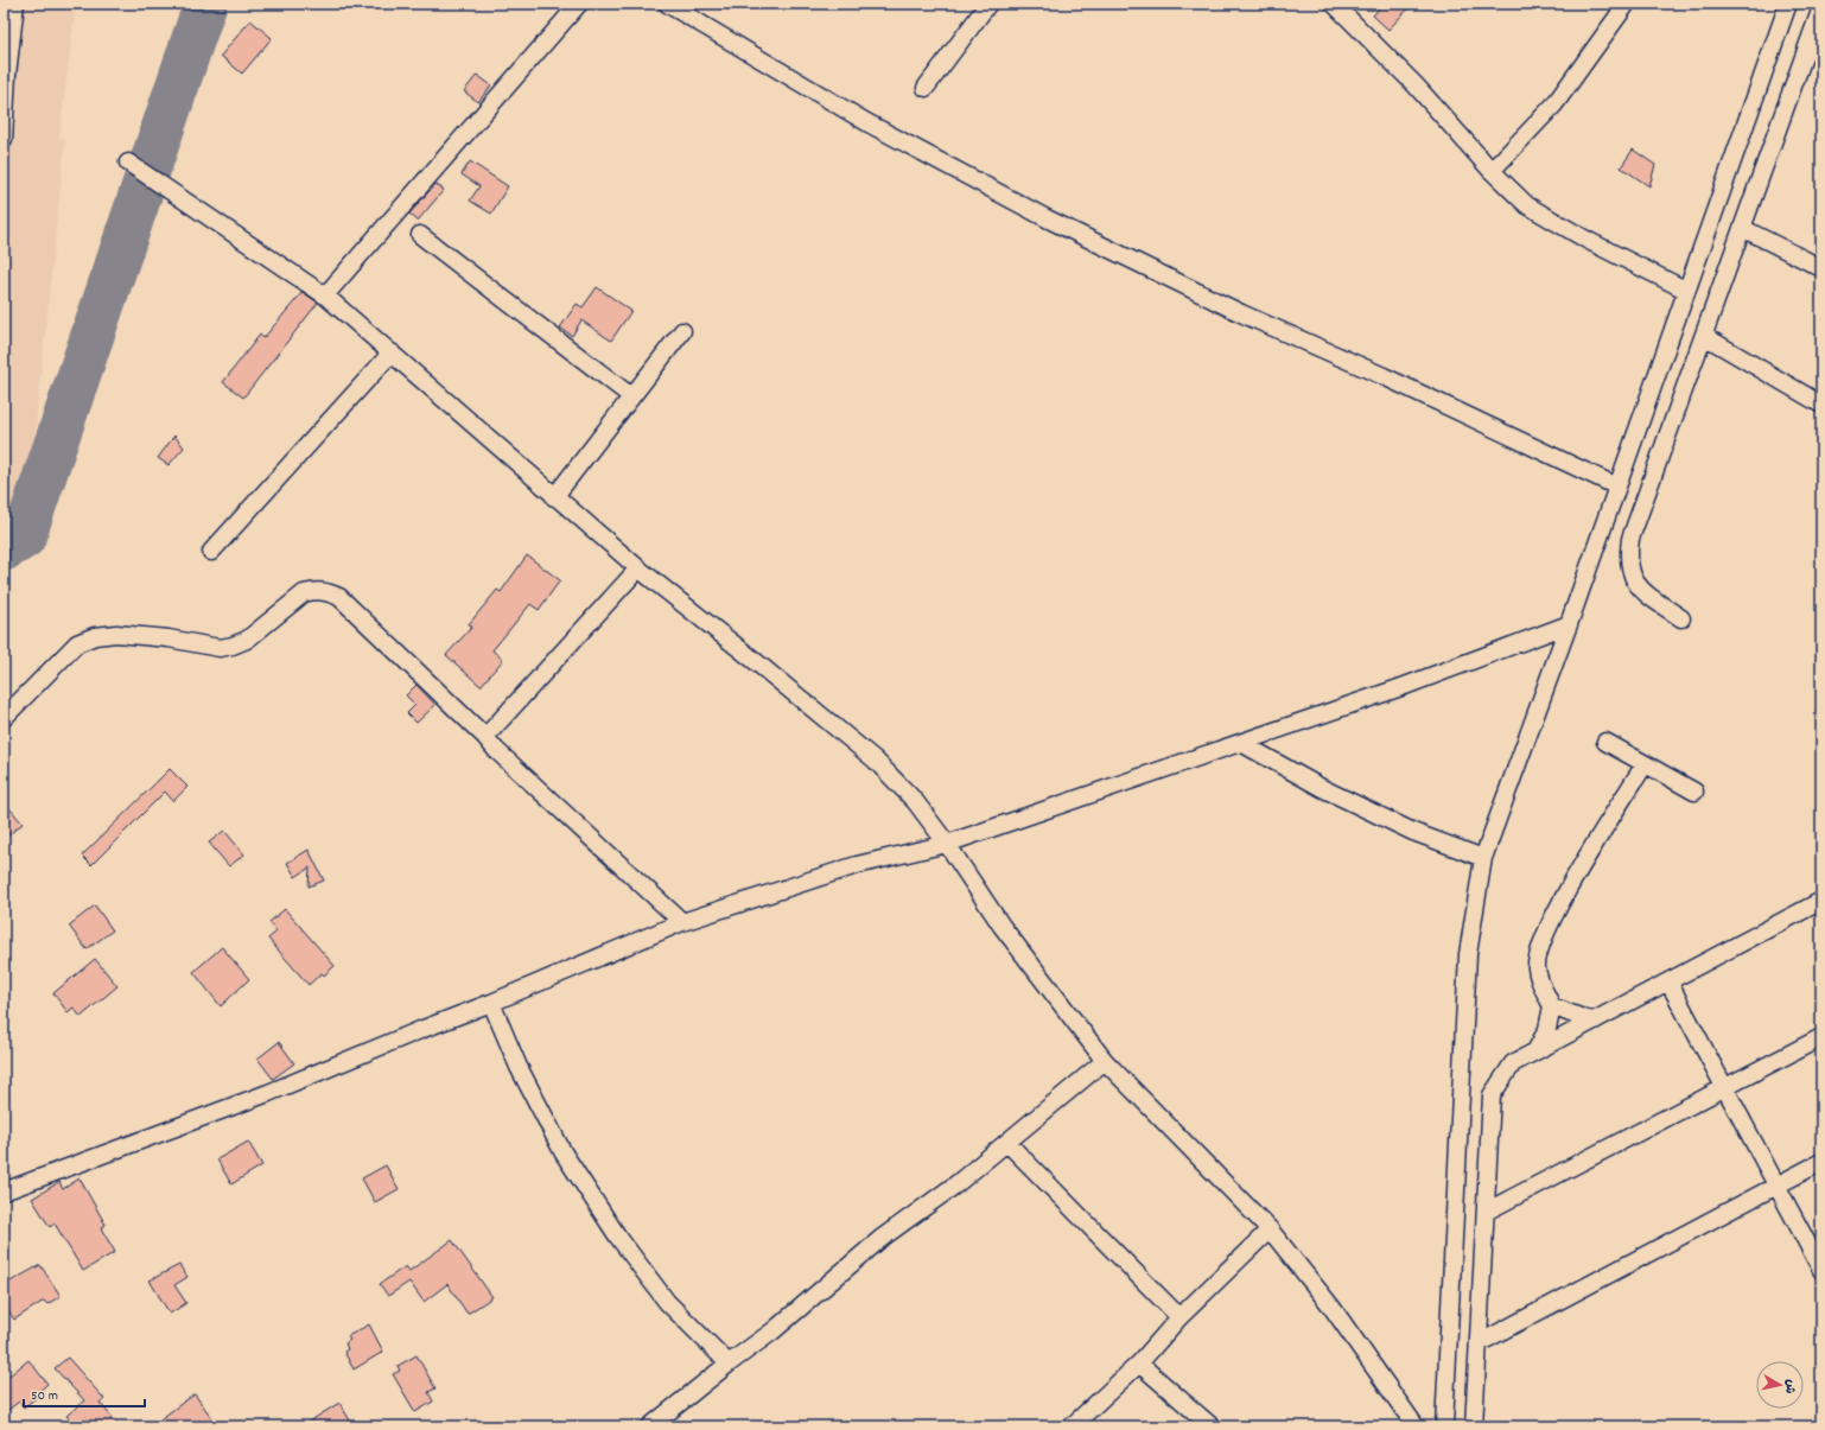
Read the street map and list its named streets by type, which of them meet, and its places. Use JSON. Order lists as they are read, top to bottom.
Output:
{
  "scale_bar": "50 m",
  "north": "right"
}
